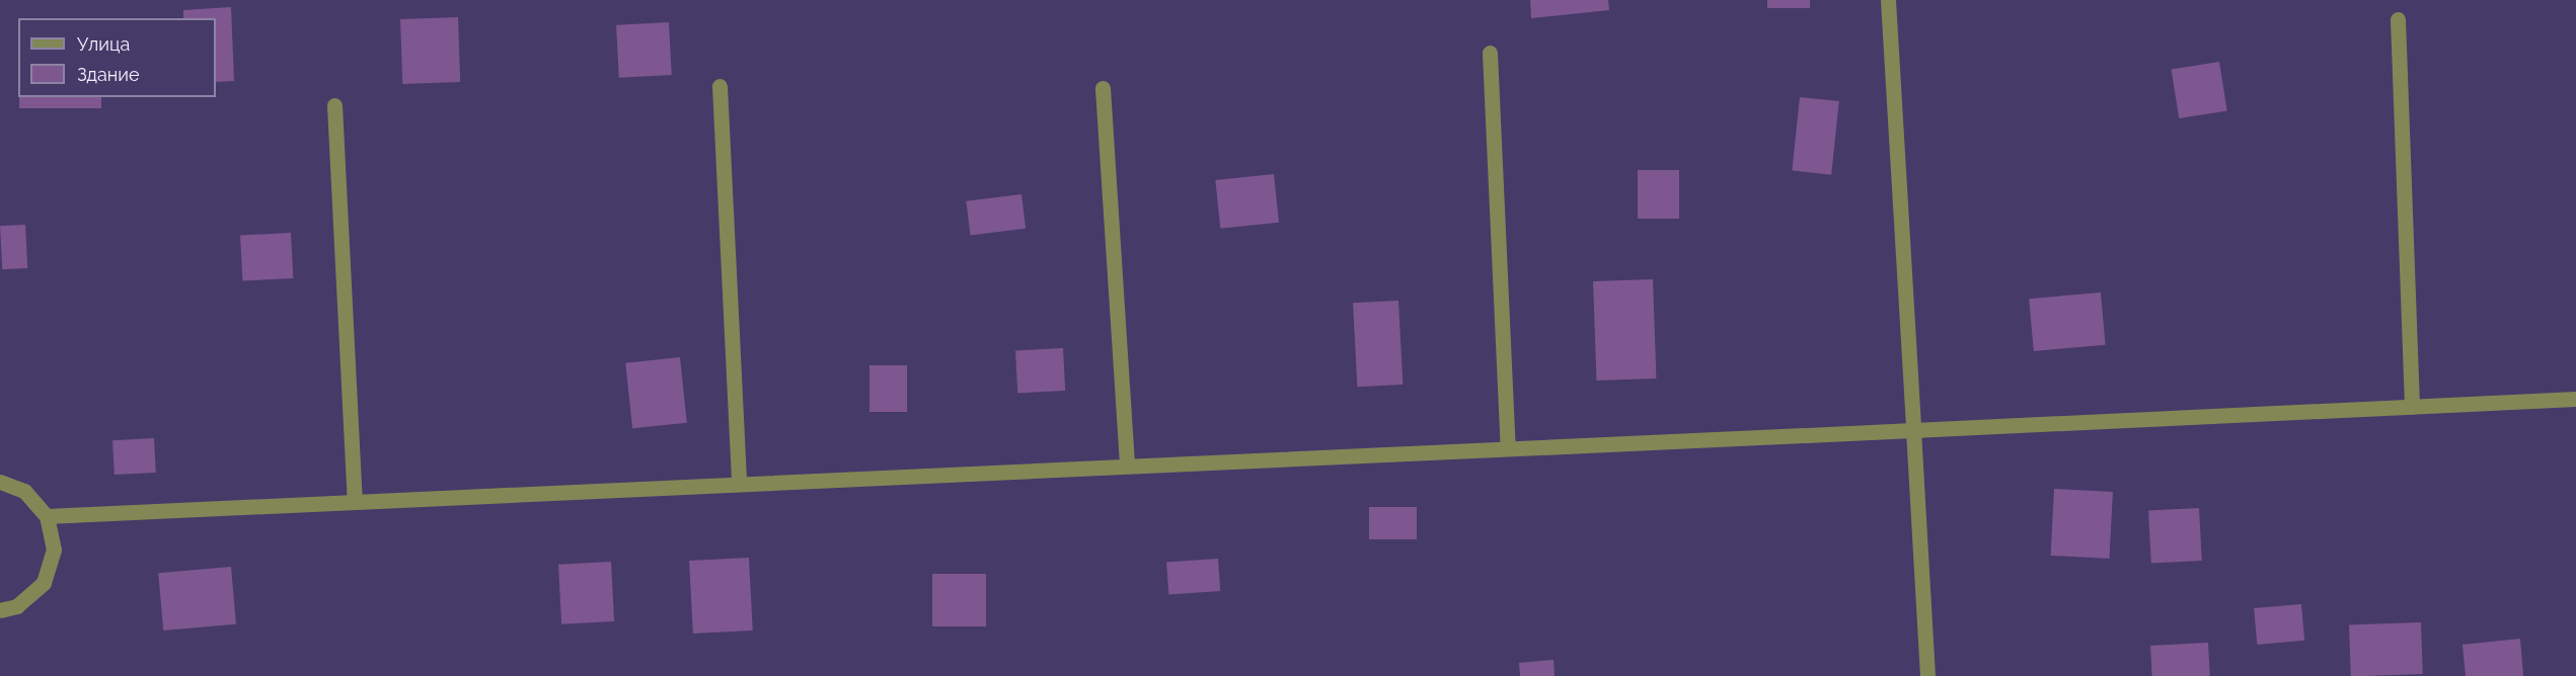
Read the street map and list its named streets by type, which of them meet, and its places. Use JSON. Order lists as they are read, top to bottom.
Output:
{
  "legend": ["Улица", "Здание"]
}
